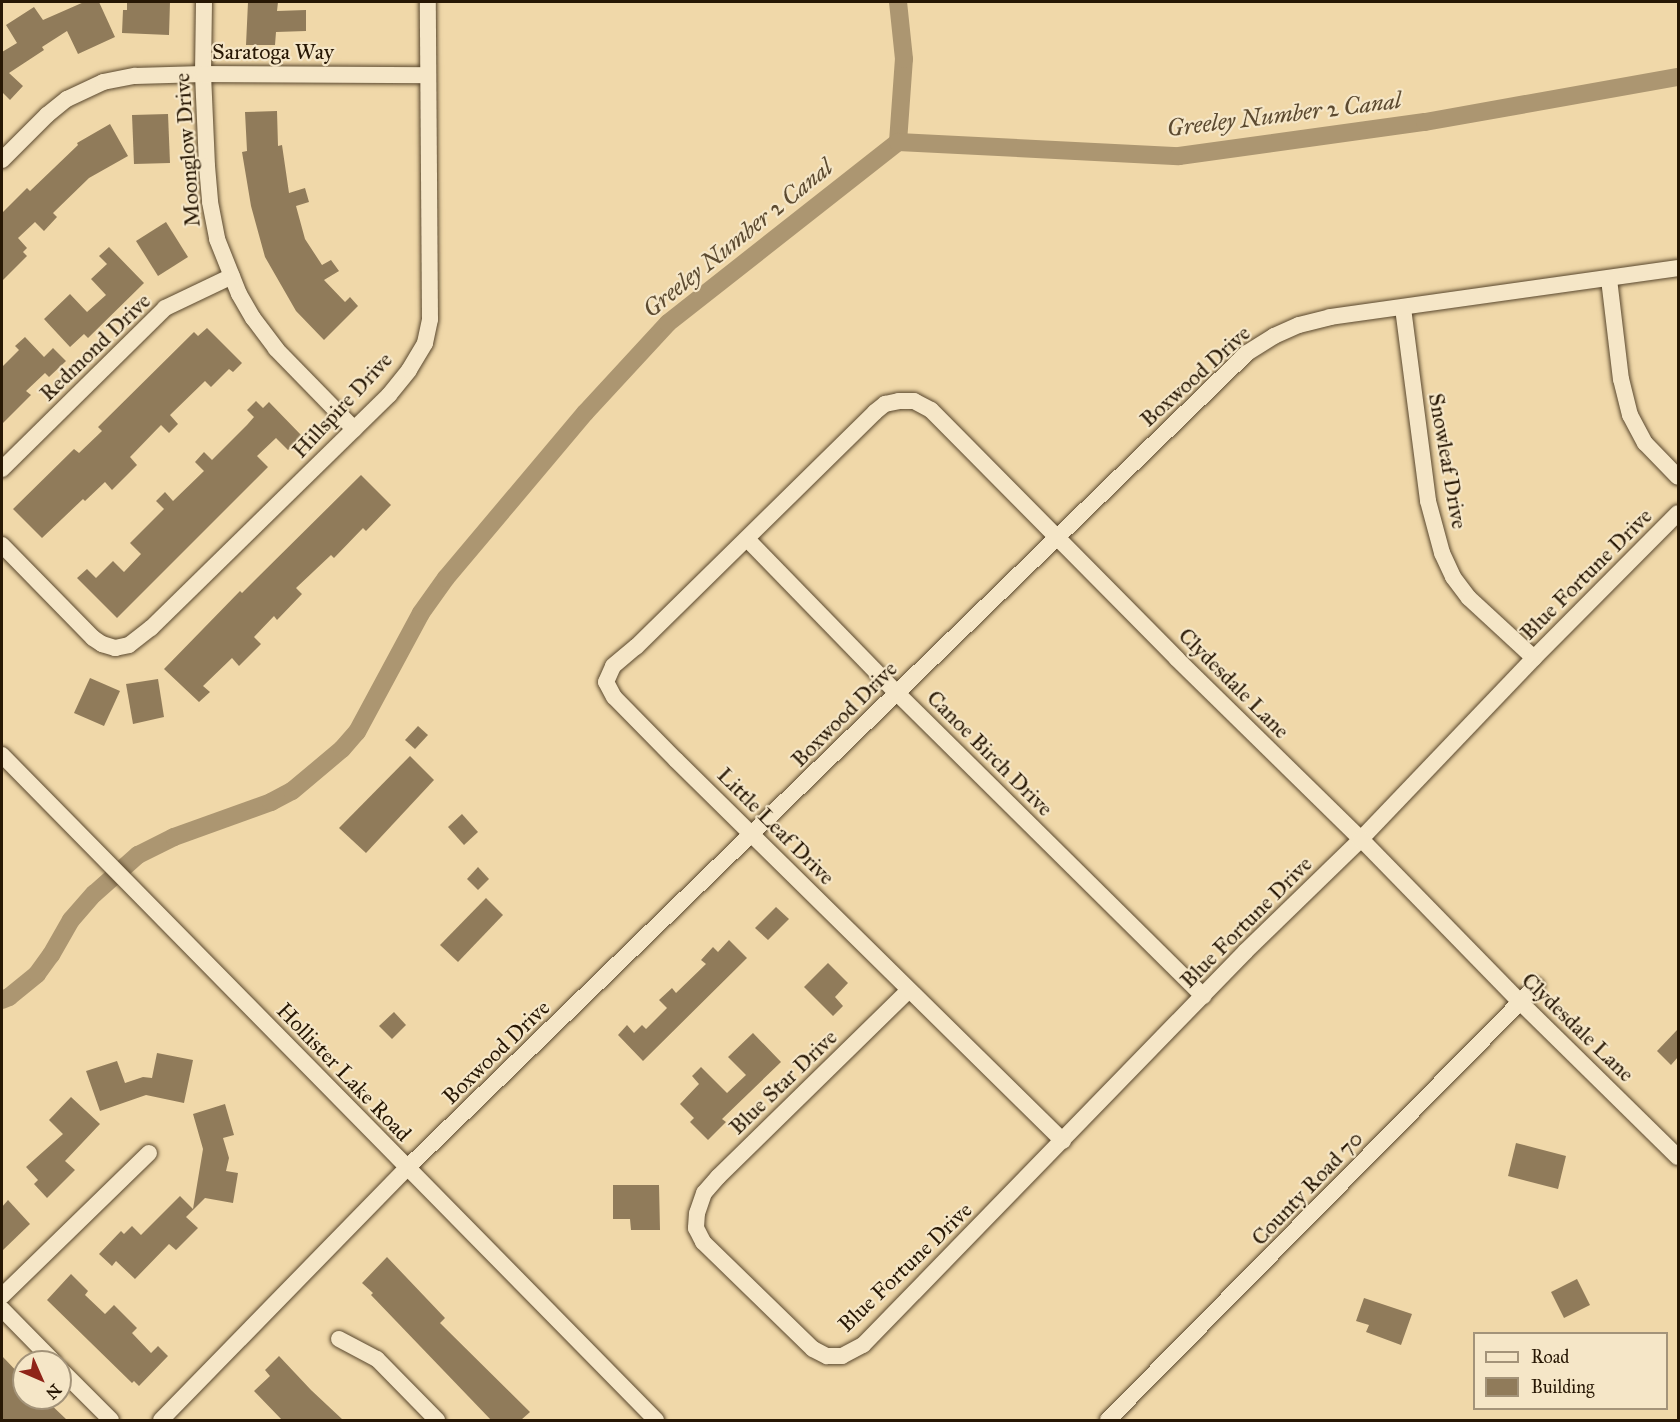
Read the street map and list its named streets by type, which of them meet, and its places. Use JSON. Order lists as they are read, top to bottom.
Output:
{
  "streets": {
    "street": [
      "Saratoga Way",
      "Moonglow Drive",
      "Redmond Drive",
      "Boxwood Drive",
      "Hillspire Drive",
      "Snowleaf Drive",
      "Blue Fortune Drive",
      "Clydesdale Lane",
      "Canoe Birch Drive",
      "Little Leaf Drive",
      "Hollister Lake Road",
      "Blue Star Drive",
      "County Road 70"
    ]
  },
  "crossings": [
    ["Saratoga Way", "Moonglow Drive"],
    ["Saratoga Way", "Hillspire Drive"],
    ["Moonglow Drive", "Redmond Drive"],
    ["Moonglow Drive", "Hillspire Drive"],
    ["Boxwood Drive", "Snowleaf Drive"],
    ["Boxwood Drive", "Clydesdale Lane"],
    ["Boxwood Drive", "Canoe Birch Drive"],
    ["Boxwood Drive", "Little Leaf Drive"],
    ["Boxwood Drive", "Hollister Lake Road"],
    ["Snowleaf Drive", "Blue Fortune Drive"],
    ["Blue Fortune Drive", "Clydesdale Lane"],
    ["Blue Fortune Drive", "Canoe Birch Drive"],
    ["Blue Fortune Drive", "Little Leaf Drive"],
    ["Blue Fortune Drive", "Blue Star Drive"],
    ["Clydesdale Lane", "Canoe Birch Drive"],
    ["Clydesdale Lane", "Little Leaf Drive"],
    ["Clydesdale Lane", "County Road 70"],
    ["Canoe Birch Drive", "Little Leaf Drive"],
    ["Little Leaf Drive", "Blue Star Drive"]
  ],
  "water": ["Greeley Number 2 Canal"],
  "legend": ["Road", "Building"],
  "north": "bottom right"
}
